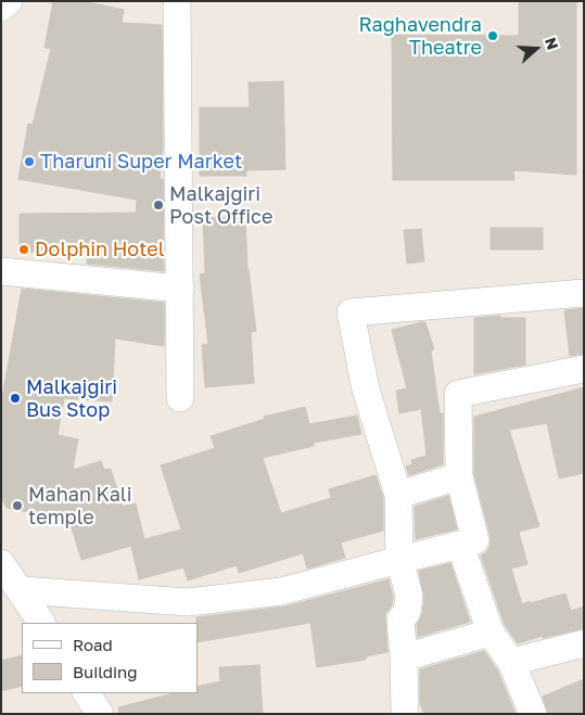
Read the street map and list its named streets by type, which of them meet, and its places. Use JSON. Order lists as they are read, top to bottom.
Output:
{
  "places": [
    "Raghavendra Theatre",
    "Tharuni Super Market",
    "Malkajgiri Post Office",
    "Dolphin Hotel",
    "Malkajgiri Bus Stop",
    "Mahan Kali temple"
  ],
  "legend": ["Road", "Building"],
  "north": "right"
}
